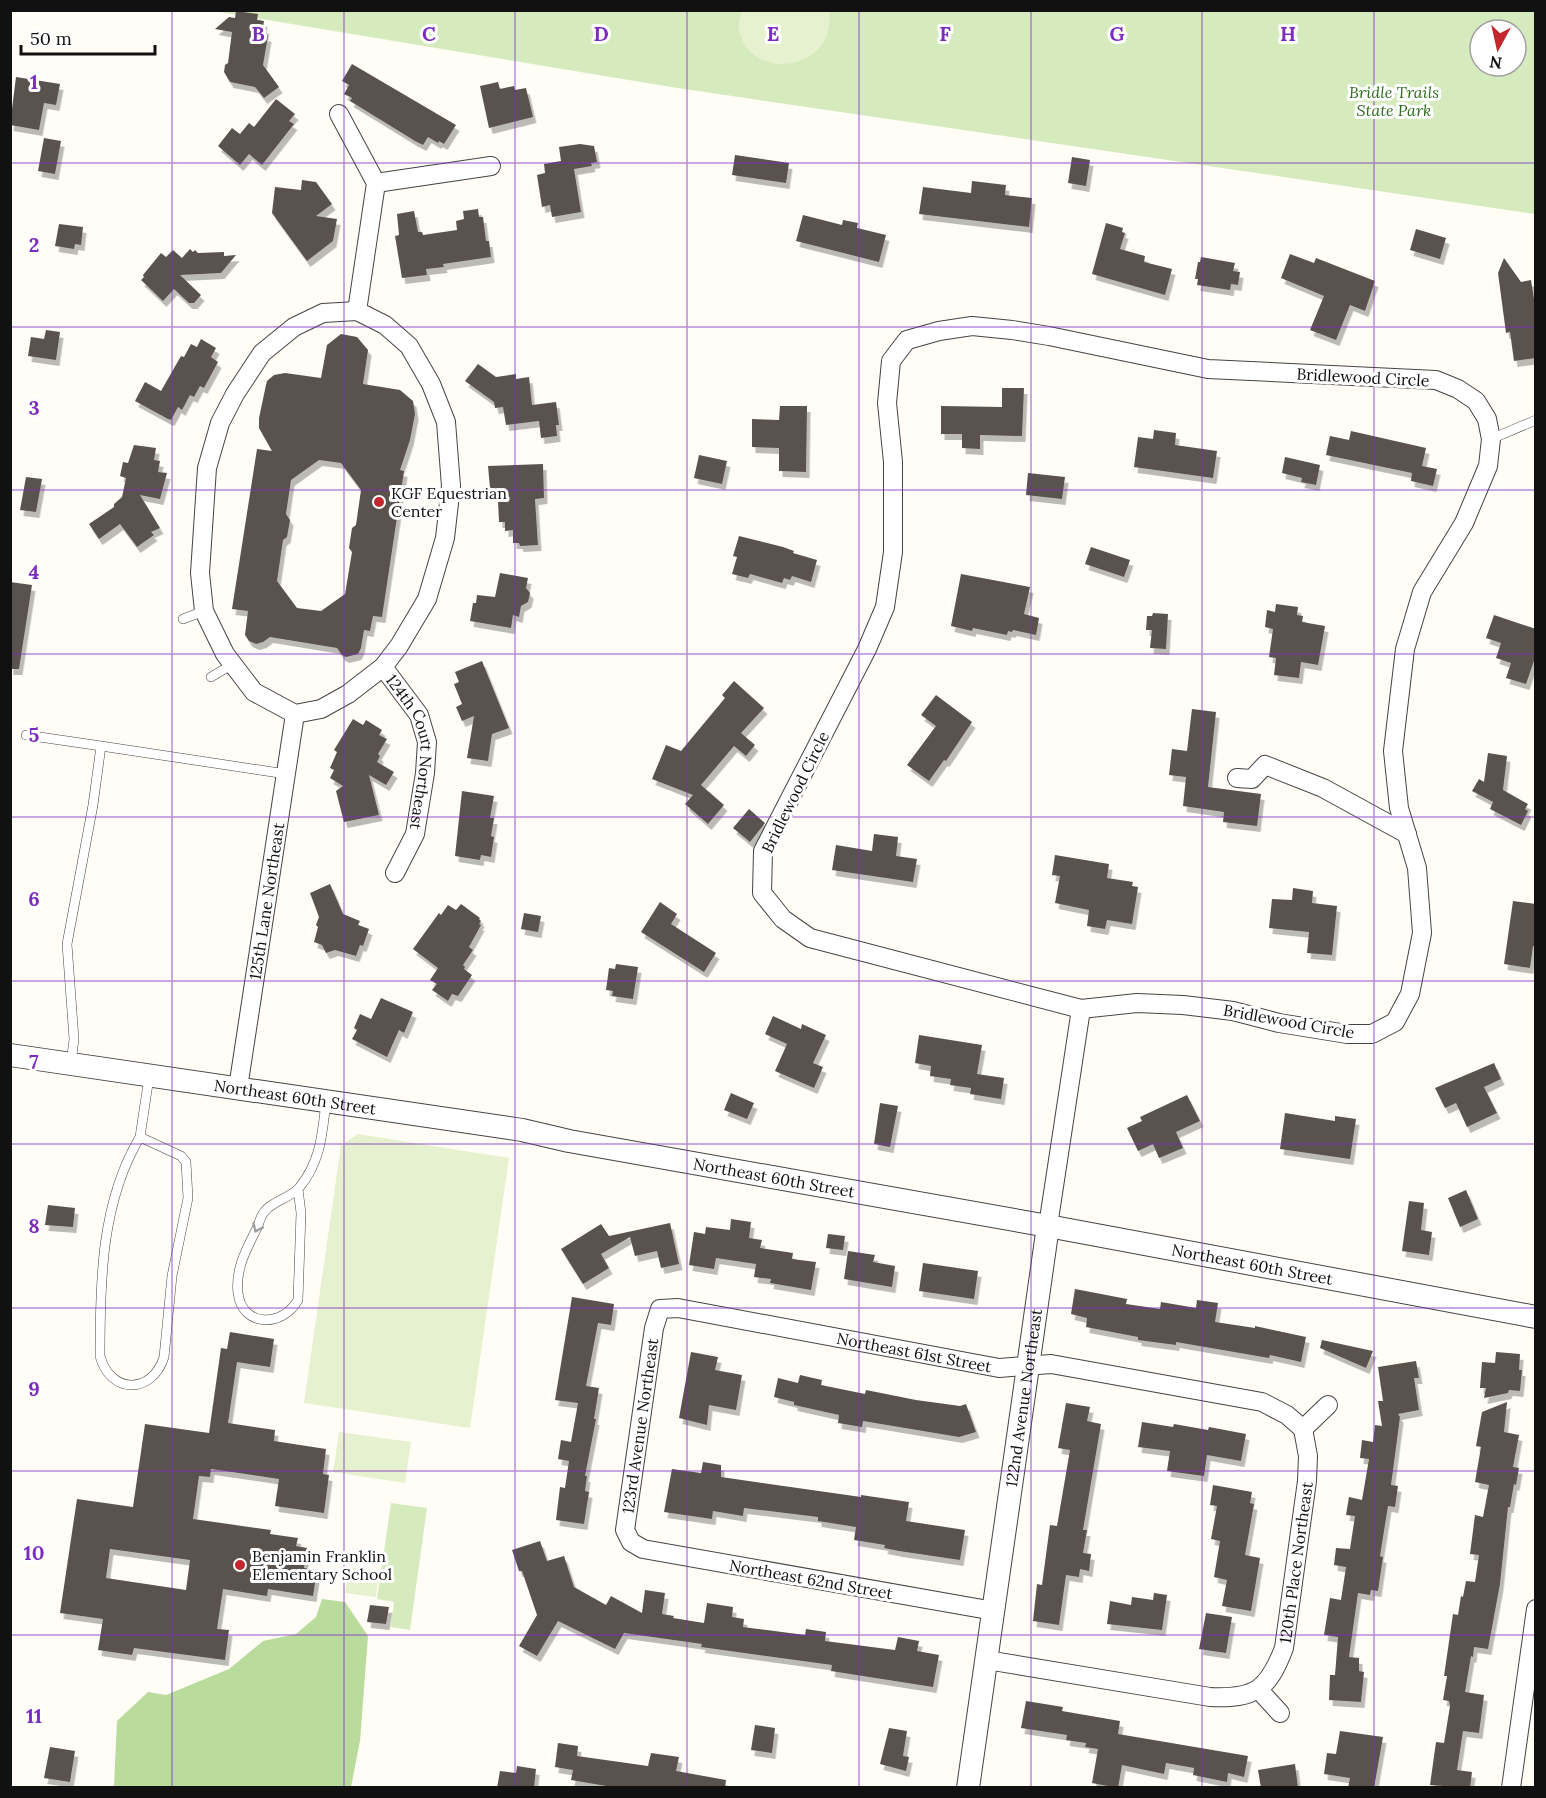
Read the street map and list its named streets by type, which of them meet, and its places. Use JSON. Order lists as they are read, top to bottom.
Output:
{
  "streets": {
    "street": [
      "Bridlewood Circle",
      "124th Court Northeast",
      "125th Lane Northeast",
      "Northeast 60th Street",
      "Northeast 61st Street",
      "122nd Avenue Northeast",
      "123rd Avenue Northeast",
      "120th Place Northeast",
      "Northeast 62nd Street"
    ]
  },
  "crossings": [
    ["Bridlewood Circle", "122nd Avenue Northeast"],
    ["125th Lane Northeast", "Northeast 60th Street"],
    ["Northeast 60th Street", "122nd Avenue Northeast"],
    ["Northeast 61st Street", "122nd Avenue Northeast"],
    ["Northeast 61st Street", "123rd Avenue Northeast"],
    ["Northeast 61st Street", "120th Place Northeast"],
    ["122nd Avenue Northeast", "Northeast 62nd Street"],
    ["123rd Avenue Northeast", "Northeast 62nd Street"]
  ],
  "parks": ["Bridle Trails State Park"],
  "places": ["KGF Equestrian Center", "Benjamin Franklin Elementary School"],
  "scale_bar": "50 m",
  "north": "bottom",
  "grid": {
    "columns": [
      "B",
      "C",
      "D",
      "E",
      "F",
      "G",
      "H"
    ],
    "rows": [
      "1",
      "2",
      "3",
      "4",
      "5",
      "6",
      "7",
      "8",
      "9",
      "10",
      "11"
    ]
  }
}
